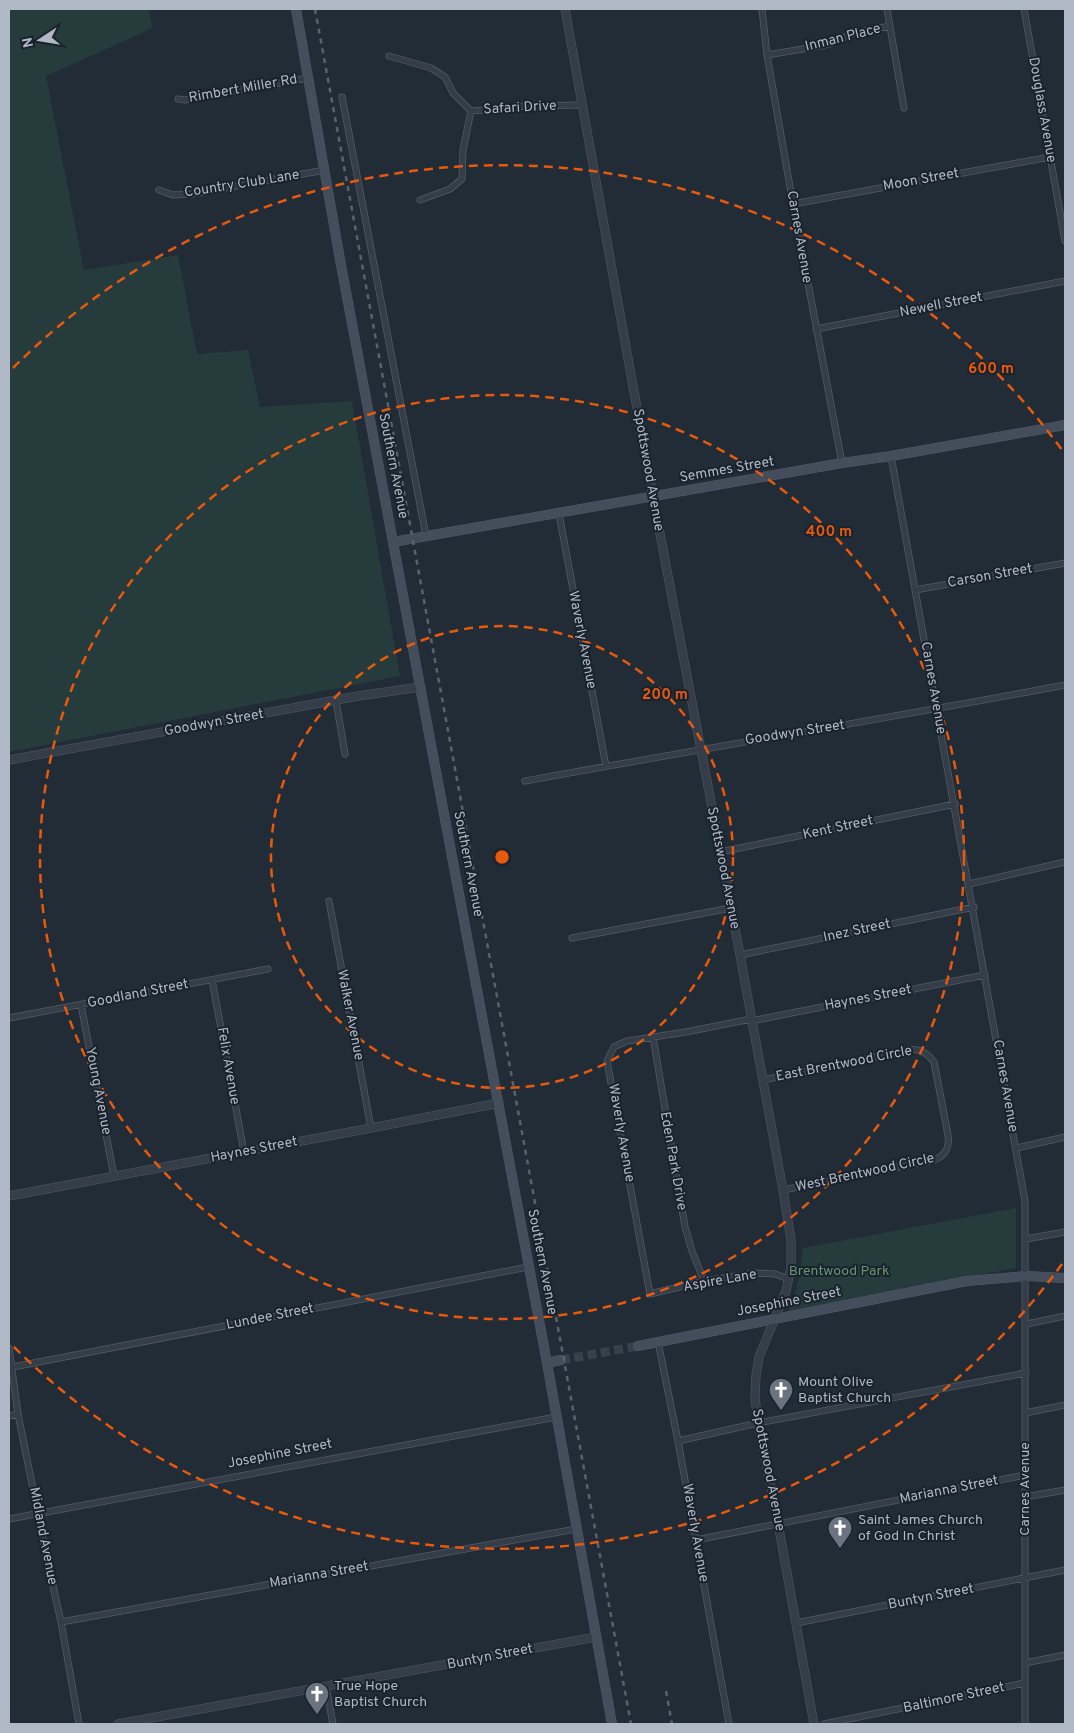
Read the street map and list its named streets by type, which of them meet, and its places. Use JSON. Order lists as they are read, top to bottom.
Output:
{
  "streets": {
    "main road": ["Southern Avenue", "Semmes Street", "Josephine Street"],
    "street": [
      "Inman Place",
      "Rimbert Miller Rd",
      "Safari Drive",
      "Douglass Avenue",
      "Moon Street",
      "Country Club Lane",
      "Carnes Avenue",
      "Newell Street",
      "Spottswood Avenue",
      "Carson Street",
      "Waverly Avenue",
      "Goodwyn Street",
      "Kent Street",
      "Inez Street",
      "Goodland Street",
      "Haynes Street",
      "Walker Avenue",
      "East Brentwood Circle",
      "Felix Avenue",
      "Young Avenue",
      "Eden Park Drive",
      "West Brentwood Circle",
      "Aspire Lane",
      "Lundee Street",
      "Marianna Street",
      "Midland Avenue",
      "Buntyn Street",
      "Baltimore Street"
    ]
  },
  "crossings": [
    ["Inman Place", "Carnes Avenue"],
    ["Rimbert Miller Rd", "Southern Avenue"],
    ["Safari Drive", "Spottswood Avenue"],
    ["Douglass Avenue", "Moon Street"],
    ["Moon Street", "Carnes Avenue"],
    ["Country Club Lane", "Southern Avenue"],
    ["Carnes Avenue", "Newell Street"],
    ["Carnes Avenue", "Semmes Street"],
    ["Carnes Avenue", "Carson Street"],
    ["Carnes Avenue", "Goodwyn Street"],
    ["Carnes Avenue", "Kent Street"],
    ["Carnes Avenue", "Inez Street"],
    ["Carnes Avenue", "Haynes Street"],
    ["Carnes Avenue", "Josephine Street"],
    ["Carnes Avenue", "Marianna Street"],
    ["Carnes Avenue", "Buntyn Street"],
    ["Carnes Avenue", "Baltimore Street"],
    ["Southern Avenue", "Semmes Street"],
    ["Southern Avenue", "Goodwyn Street"],
    ["Southern Avenue", "Haynes Street"],
    ["Southern Avenue", "Josephine Street"],
    ["Southern Avenue", "Lundee Street"],
    ["Southern Avenue", "Marianna Street"],
    ["Southern Avenue", "Buntyn Street"],
    ["Spottswood Avenue", "Semmes Street"],
    ["Spottswood Avenue", "Goodwyn Street"],
    ["Spottswood Avenue", "Kent Street"],
    ["Spottswood Avenue", "Inez Street"],
    ["Spottswood Avenue", "Haynes Street"],
    ["Spottswood Avenue", "East Brentwood Circle"],
    ["Spottswood Avenue", "West Brentwood Circle"],
    ["Spottswood Avenue", "Aspire Lane"],
    ["Spottswood Avenue", "Josephine Street"],
    ["Spottswood Avenue", "Marianna Street"],
    ["Spottswood Avenue", "Buntyn Street"],
    ["Semmes Street", "Waverly Avenue"],
    ["Waverly Avenue", "Goodwyn Street"],
    ["Waverly Avenue", "Haynes Street"],
    ["Waverly Avenue", "Aspire Lane"],
    ["Waverly Avenue", "Josephine Street"],
    ["Waverly Avenue", "Marianna Street"],
    ["Goodland Street", "Felix Avenue"],
    ["Goodland Street", "Young Avenue"],
    ["Haynes Street", "Walker Avenue"],
    ["Haynes Street", "Felix Avenue"],
    ["Haynes Street", "Young Avenue"],
    ["Haynes Street", "Eden Park Drive"],
    ["East Brentwood Circle", "West Brentwood Circle"],
    ["Eden Park Drive", "Aspire Lane"],
    ["Josephine Street", "Midland Avenue"],
    ["Lundee Street", "Midland Avenue"],
    ["Marianna Street", "Midland Avenue"]
  ],
  "parks": ["Brentwood Park"],
  "places": {
    "church": ["Mount Olive Baptist Church", "Saint James Church of God In Christ", "True Hope Baptist Church"]
  },
  "north": "left",
  "rings": ["600 m", "400 m", "200 m"]
}
